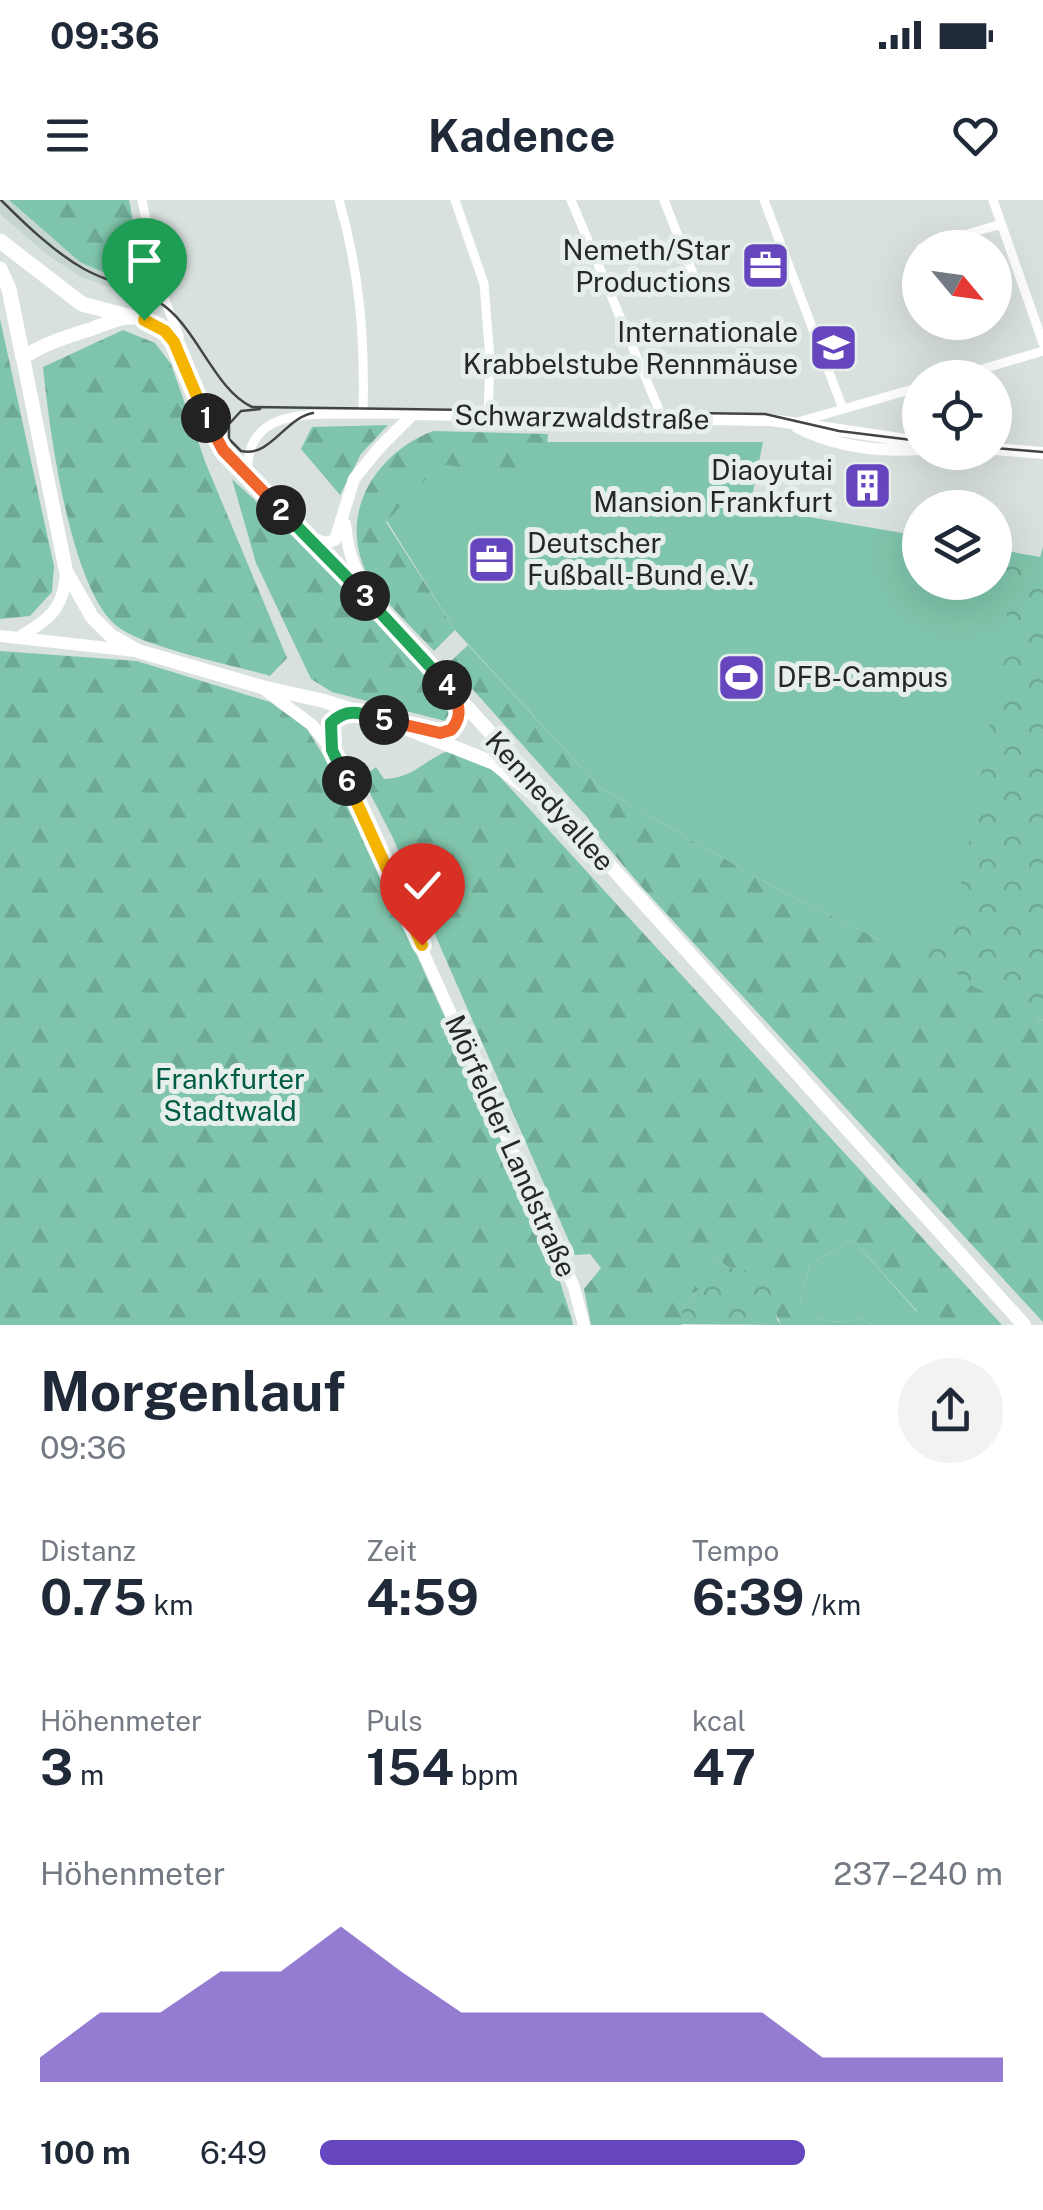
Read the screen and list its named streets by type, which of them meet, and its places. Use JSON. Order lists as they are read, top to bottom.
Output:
{
  "streets": {
    "main road": ["Schwarzwaldstraße", "Kennedyallee", "Mörfelder Landstraße"]
  },
  "crossings": [
    ["Schwarzwaldstraße", "Kennedyallee"]
  ],
  "parks": ["Frankfurter Stadtwald"],
  "places": {
    "office": ["Nemeth/Star Productions", "Deutscher Fußball-Bund e.V."],
    "school or university": ["Internationale Krabbelstube Rennmäuse"],
    "building": ["Diaoyutai Mansion Frankfurt"],
    "sports": ["DFB-Campus"]
  },
  "north": "bottom right",
  "page": {
    "status": "09:36",
    "header": "Kadence",
    "pins": [
      "1",
      "2",
      "3",
      "4",
      "5",
      "6"
    ],
    "heading": ["Morgenlauf", "09:36"],
    "stats": [
      ["Distanz", "0.75 km"],
      ["Zeit", "4:59"],
      ["Tempo", "6:39 /km"],
      ["Höhenmeter", "3 m"],
      ["Puls", "154 bpm"],
      ["kcal", "47"]
    ],
    "chart": ["Höhenmeter", "237–240 m"],
    "list": [
      {
        "name": "100 m",
        "note": "6:49"
      }
    ]
  }
}
